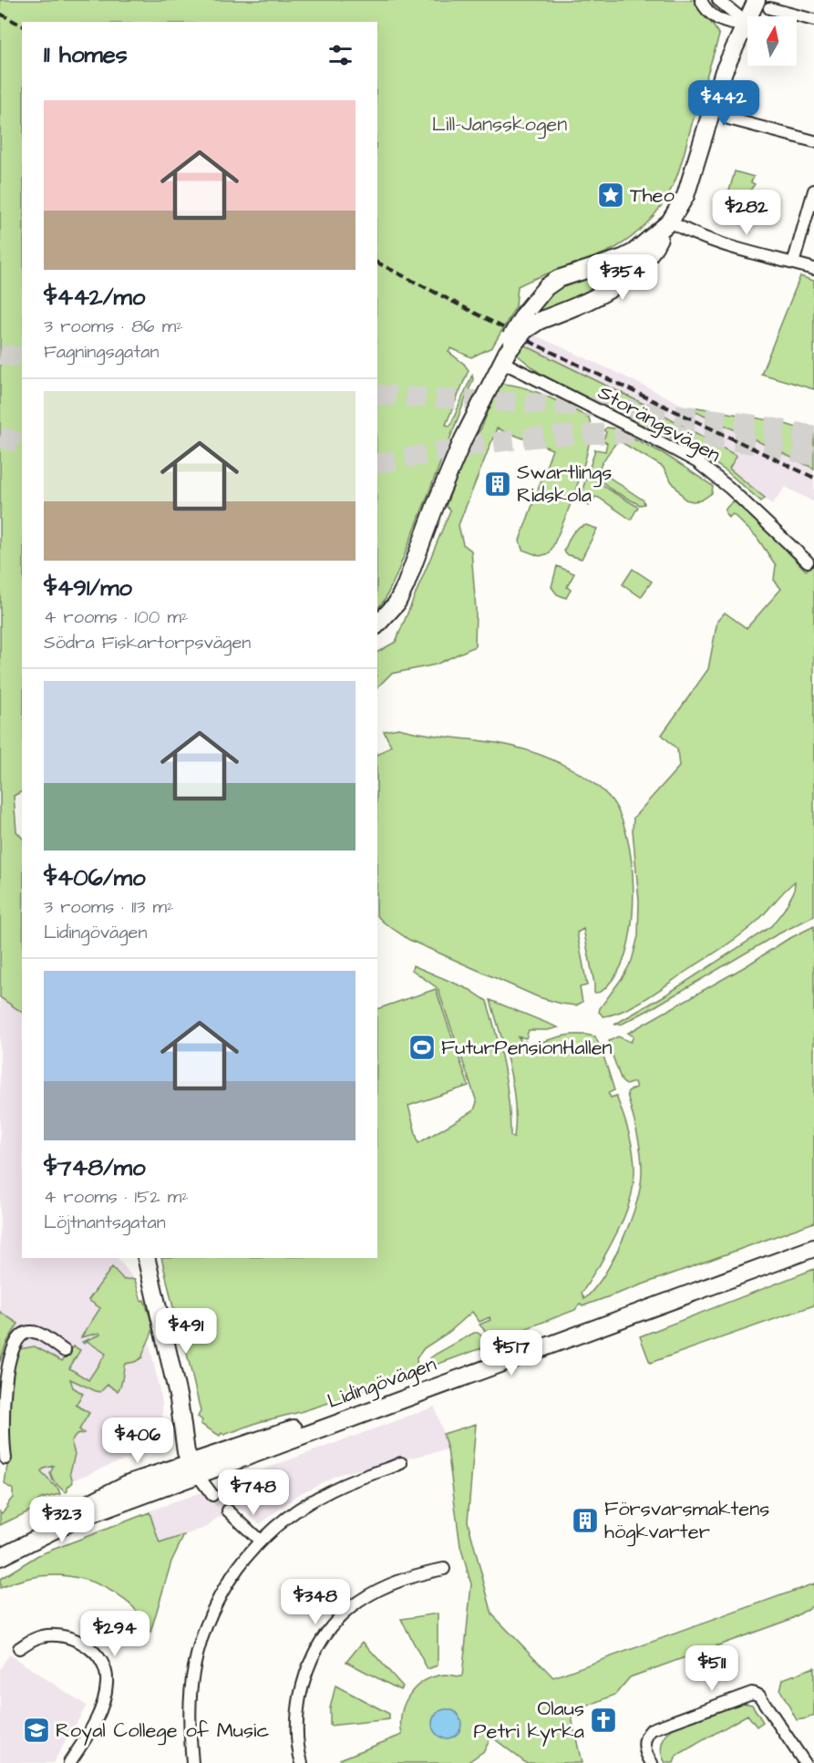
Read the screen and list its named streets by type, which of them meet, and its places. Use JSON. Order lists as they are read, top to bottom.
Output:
{
  "streets": {
    "main road": ["Lidingövägen"],
    "street": ["Storängsvägen"]
  },
  "parks": ["Lill-Jansskogen"],
  "places": {
    "place": ["Theo"],
    "building": ["Swartlings Ridskola", "Försvarsmaktens högkvarter"],
    "sports": ["FuturPensionHallen"],
    "church": ["Olaus Petri kyrka"],
    "school or university": ["Royal College of Music"]
  },
  "north": "top",
  "page": {
    "heading": "11 homes",
    "price": [
      "$442",
      "$282",
      "$354",
      "$491",
      "$517",
      "$406",
      "$748",
      "$323",
      "$348",
      "$294",
      "$511"
    ],
    "list": [
      {
        "name": "$442/mo",
        "note": "3 rooms · 86 m² · Fagningsgatan"
      },
      {
        "name": "$491/mo",
        "note": "4 rooms · 100 m² · Södra Fiskartorpsvägen"
      },
      {
        "name": "$406/mo",
        "note": "3 rooms · 113 m² · Lidingövägen"
      },
      {
        "name": "$748/mo",
        "note": "4 rooms · 152 m² · Löjtnantsgatan"
      }
    ]
  }
}
